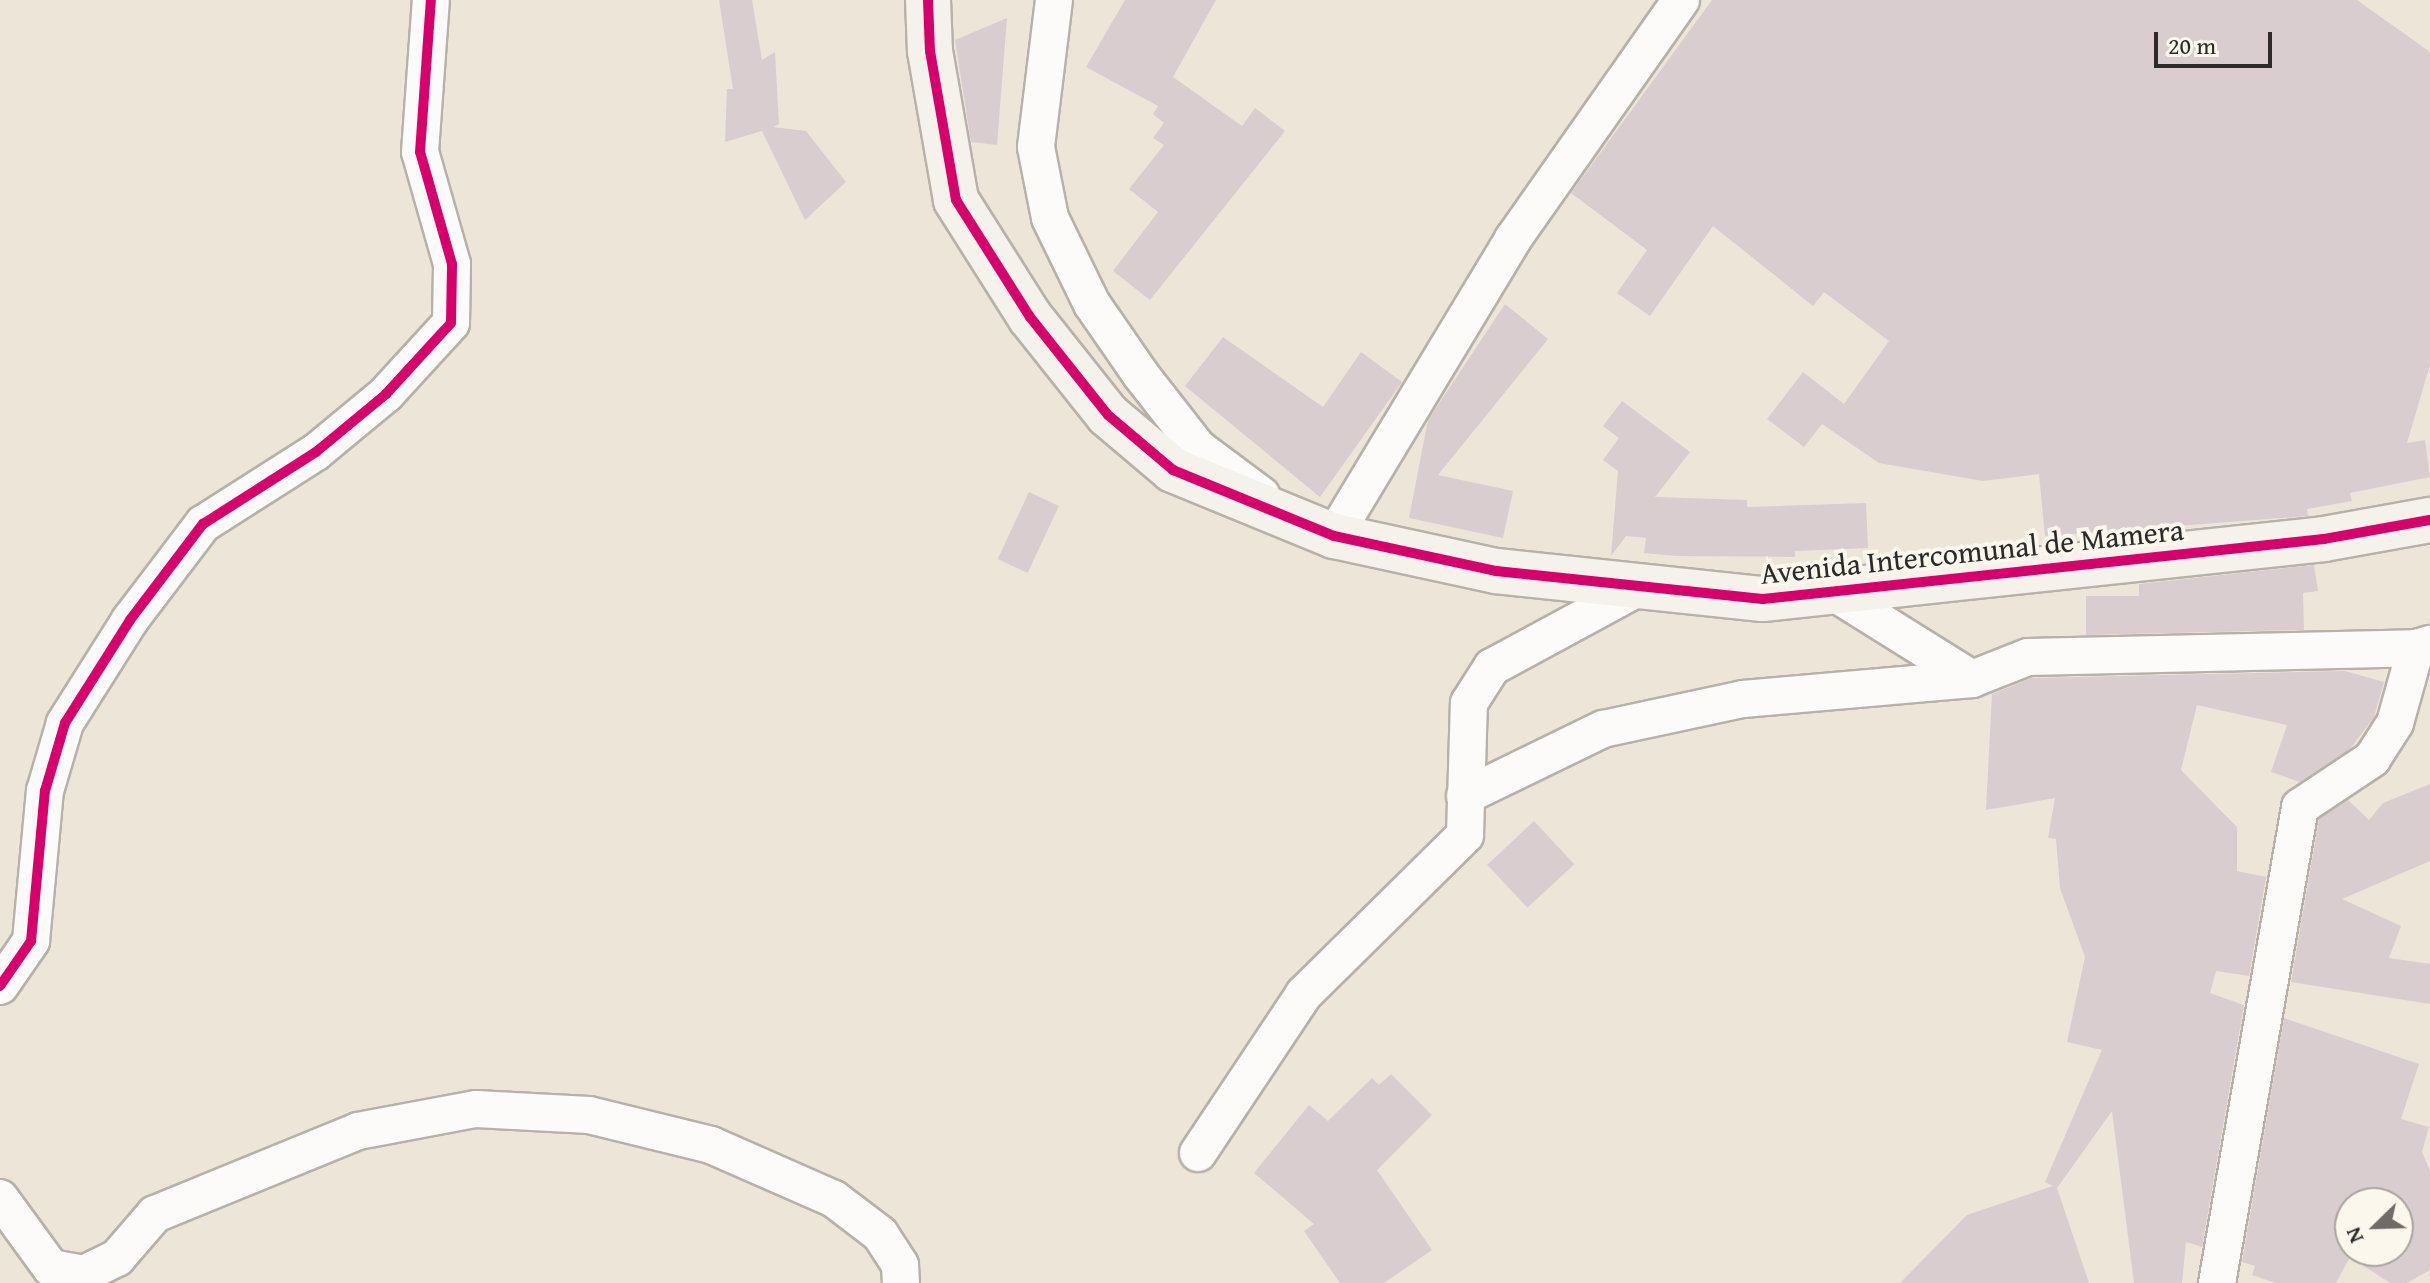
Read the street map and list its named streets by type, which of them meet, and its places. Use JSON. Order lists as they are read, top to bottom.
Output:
{
  "streets": {
    "street": ["Avenida Intercomunal de Mamera"]
  },
  "scale_bar": "20 m",
  "north": "bottom left"
}
